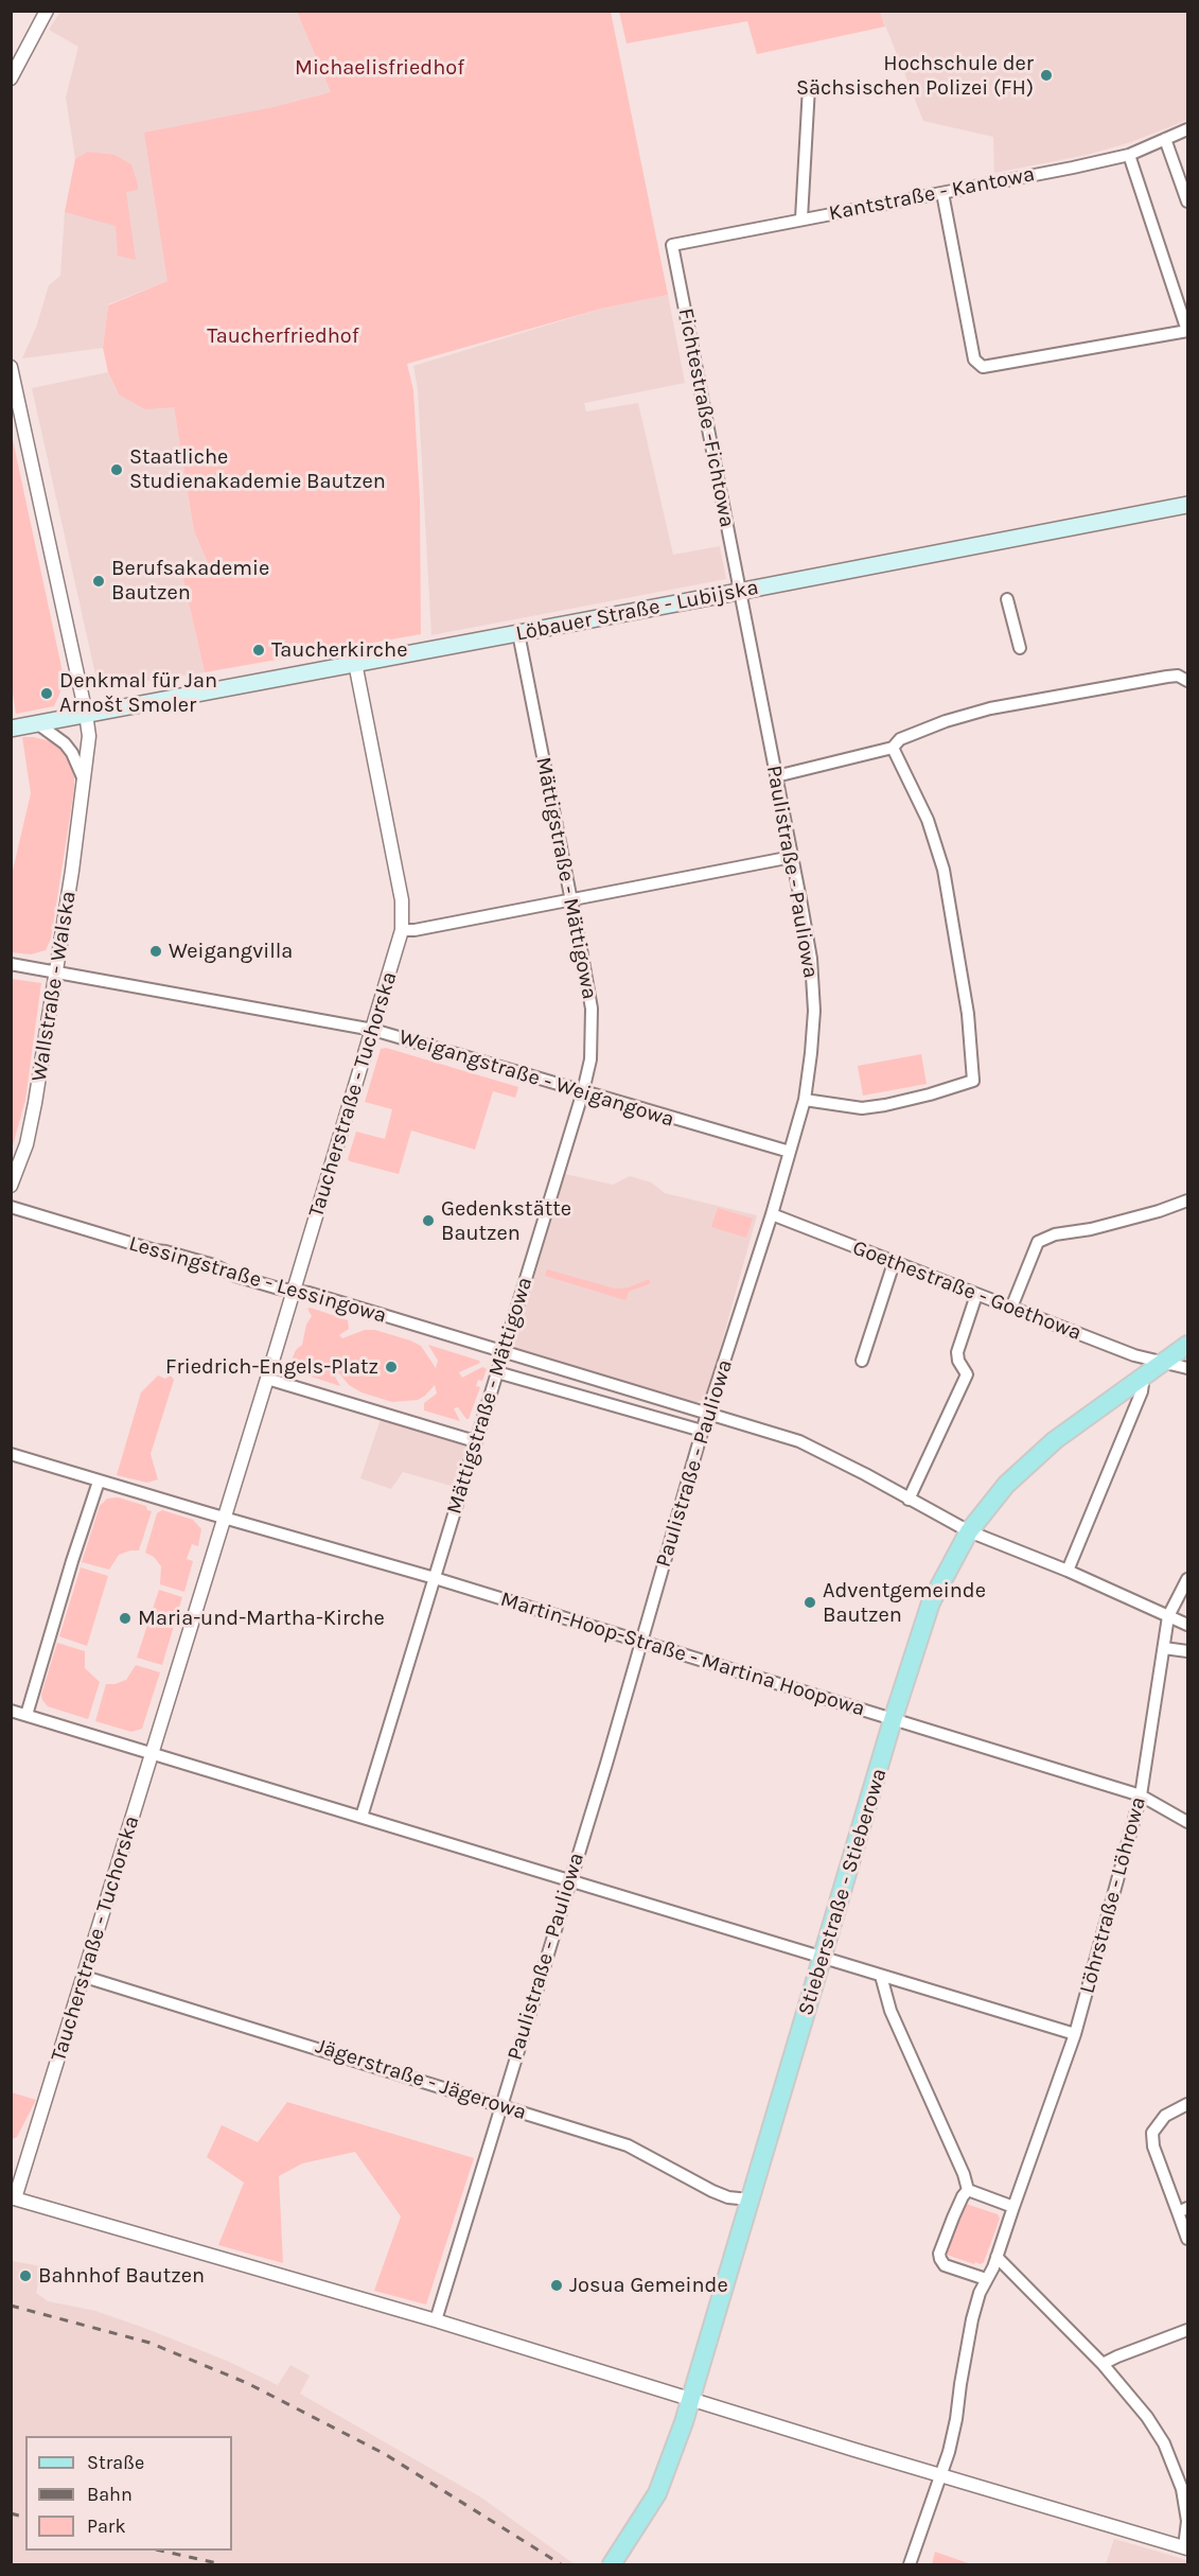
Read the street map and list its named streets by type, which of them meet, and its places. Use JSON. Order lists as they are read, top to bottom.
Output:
{
  "streets": {
    "main road": ["Löbauer Straße - Lubijska", "Stieberstraße - Stieberowa"],
    "street": [
      "Kantstraße - Kantowa",
      "Fichtestraße -Fichtowa",
      "Paulistraße - Pauliowa",
      "Mättigstraße - Mättigowa",
      "Wallstraße - Walska",
      "Weigangstraße - Weigangowa",
      "Taucherstraße - Tuchorska",
      "Lessingstraße - Lessingowa",
      "Goethestraße - Goethowa",
      "Martin-Hoop-Straße - Martina Hoopowa",
      "Löhrstraße - Löhrowa",
      "Jägerstraße - Jägerowa"
    ]
  },
  "crossings": [
    ["Kantstraße - Kantowa", "Fichtestraße -Fichtowa"],
    ["Fichtestraße -Fichtowa", "Löbauer Straße - Lubijska"],
    ["Fichtestraße -Fichtowa", "Paulistraße - Pauliowa"],
    ["Löbauer Straße - Lubijska", "Paulistraße - Pauliowa"],
    ["Löbauer Straße - Lubijska", "Mättigstraße - Mättigowa"],
    ["Löbauer Straße - Lubijska", "Wallstraße - Walska"],
    ["Löbauer Straße - Lubijska", "Taucherstraße - Tuchorska"],
    ["Paulistraße - Pauliowa", "Weigangstraße - Weigangowa"],
    ["Paulistraße - Pauliowa", "Lessingstraße - Lessingowa"],
    ["Paulistraße - Pauliowa", "Goethestraße - Goethowa"],
    ["Paulistraße - Pauliowa", "Martin-Hoop-Straße - Martina Hoopowa"],
    ["Paulistraße - Pauliowa", "Jägerstraße - Jägerowa"],
    ["Mättigstraße - Mättigowa", "Weigangstraße - Weigangowa"],
    ["Mättigstraße - Mättigowa", "Lessingstraße - Lessingowa"],
    ["Mättigstraße - Mättigowa", "Martin-Hoop-Straße - Martina Hoopowa"],
    ["Wallstraße - Walska", "Weigangstraße - Weigangowa"],
    ["Weigangstraße - Weigangowa", "Taucherstraße - Tuchorska"],
    ["Taucherstraße - Tuchorska", "Lessingstraße - Lessingowa"],
    ["Taucherstraße - Tuchorska", "Martin-Hoop-Straße - Martina Hoopowa"],
    ["Taucherstraße - Tuchorska", "Jägerstraße - Jägerowa"],
    ["Lessingstraße - Lessingowa", "Stieberstraße - Stieberowa"],
    ["Lessingstraße - Lessingowa", "Löhrstraße - Löhrowa"],
    ["Goethestraße - Goethowa", "Stieberstraße - Stieberowa"],
    ["Martin-Hoop-Straße - Martina Hoopowa", "Stieberstraße - Stieberowa"],
    ["Martin-Hoop-Straße - Martina Hoopowa", "Löhrstraße - Löhrowa"],
    ["Stieberstraße - Stieberowa", "Jägerstraße - Jägerowa"]
  ],
  "parks": ["Michaelisfriedhof", "Taucherfriedhof"],
  "places": [
    "Hochschule der Sächsischen Polizei (FH)",
    "Staatliche Studienakademie Bautzen",
    "Berufsakademie Bautzen",
    "Taucherkirche",
    "Denkmal für Jan Arnošt Smoler",
    "Weigangvilla",
    "Gedenkstätte Bautzen",
    "Friedrich-Engels-Platz",
    "Adventgemeinde Bautzen",
    "Maria-und-Martha-Kirche",
    "Bahnhof Bautzen",
    "Josua Gemeinde"
  ],
  "legend": ["Straße", "Bahn", "Park"]
}
